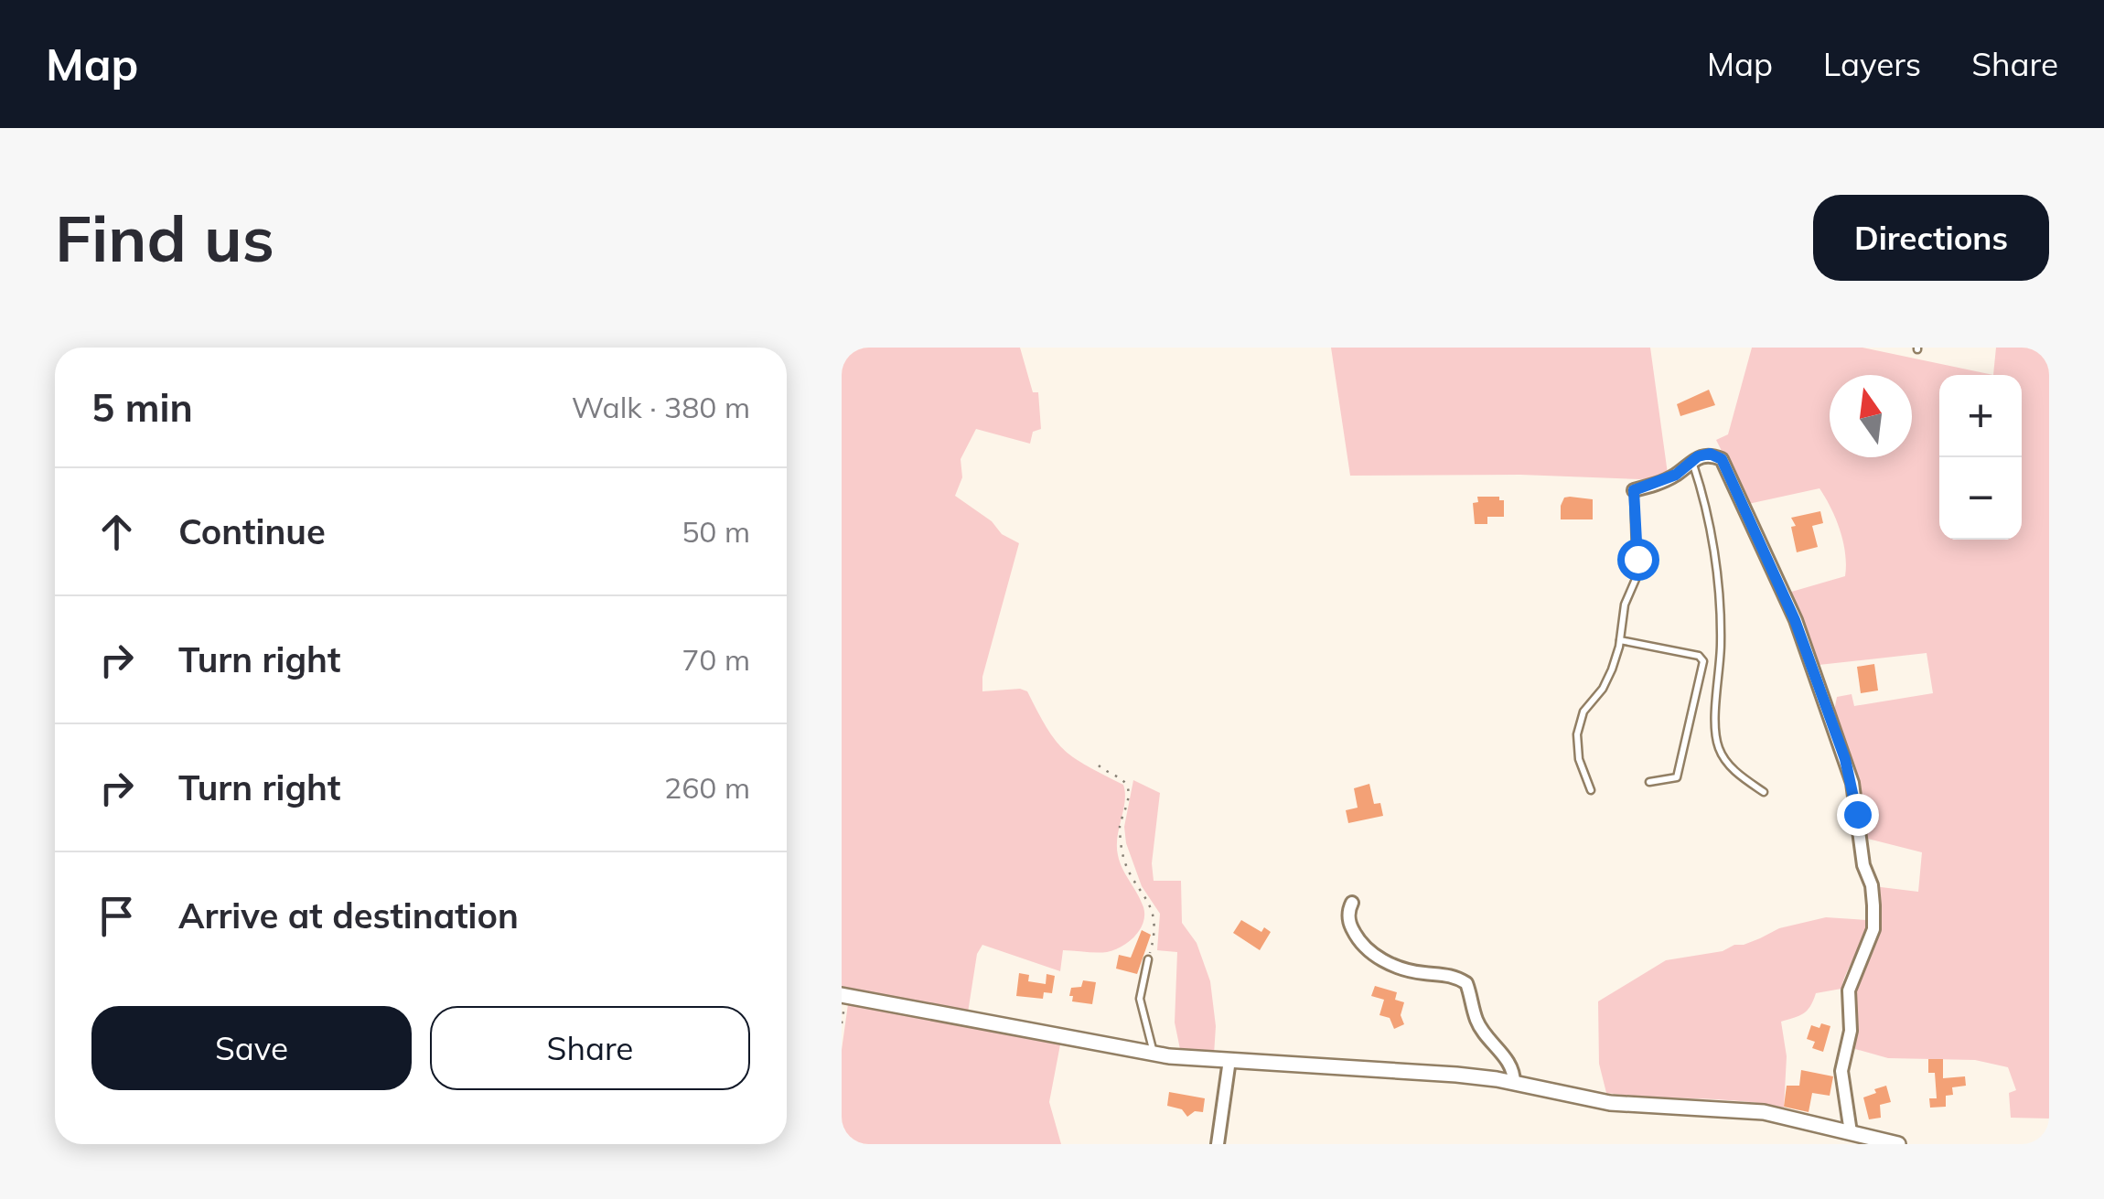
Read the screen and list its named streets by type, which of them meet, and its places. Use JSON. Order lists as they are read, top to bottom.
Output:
{
  "north": "top",
  "page": {
    "header": "Map",
    "nav": ["Map", "Layers", "Share"],
    "buttons": [
      "Directions",
      ["Save", "Share"]
    ],
    "title": "Find us",
    "heading": ["5 min", "Walk · 380 m"],
    "map_buttons": ["+", "−"],
    "list": [
      ["Continue", "50 m"],
      ["Turn right", "70 m"],
      ["Turn right", "260 m"],
      "Arrive at destination"
    ]
  }
}
